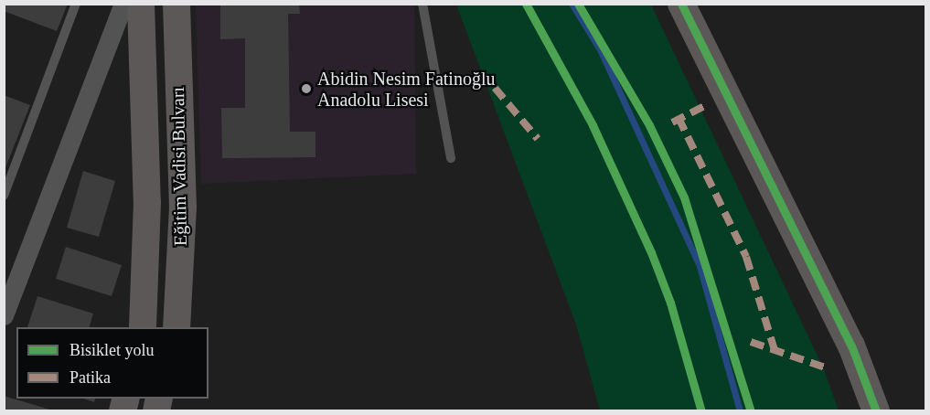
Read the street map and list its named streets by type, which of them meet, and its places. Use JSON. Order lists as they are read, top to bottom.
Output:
{
  "streets": {
    "main road": ["Eğitim Vadisi Bulvarı"]
  },
  "places": ["Abidin Nesim Fatinoğlu Anadolu Lisesi"],
  "legend": ["Bisiklet yolu", "Patika"]
}
